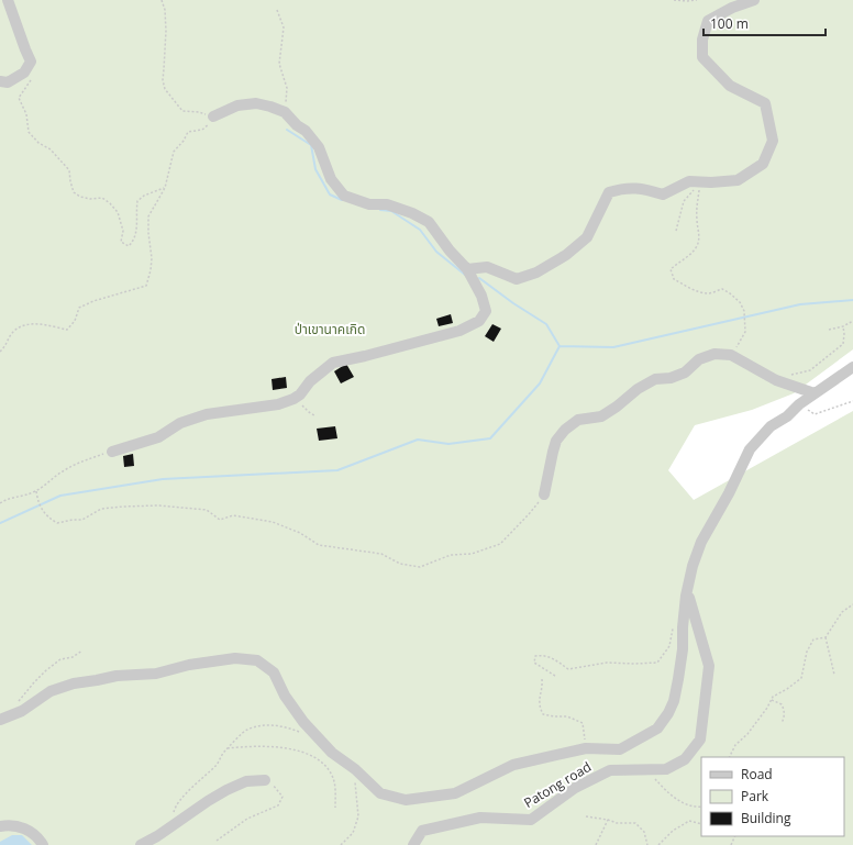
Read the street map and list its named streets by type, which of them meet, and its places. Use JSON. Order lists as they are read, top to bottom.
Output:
{
  "streets": {
    "street": ["Patong road"]
  },
  "parks": ["ป่าเขานาคเกิด"],
  "legend": ["Road", "Park", "Building"],
  "scale_bar": "100 m"
}
